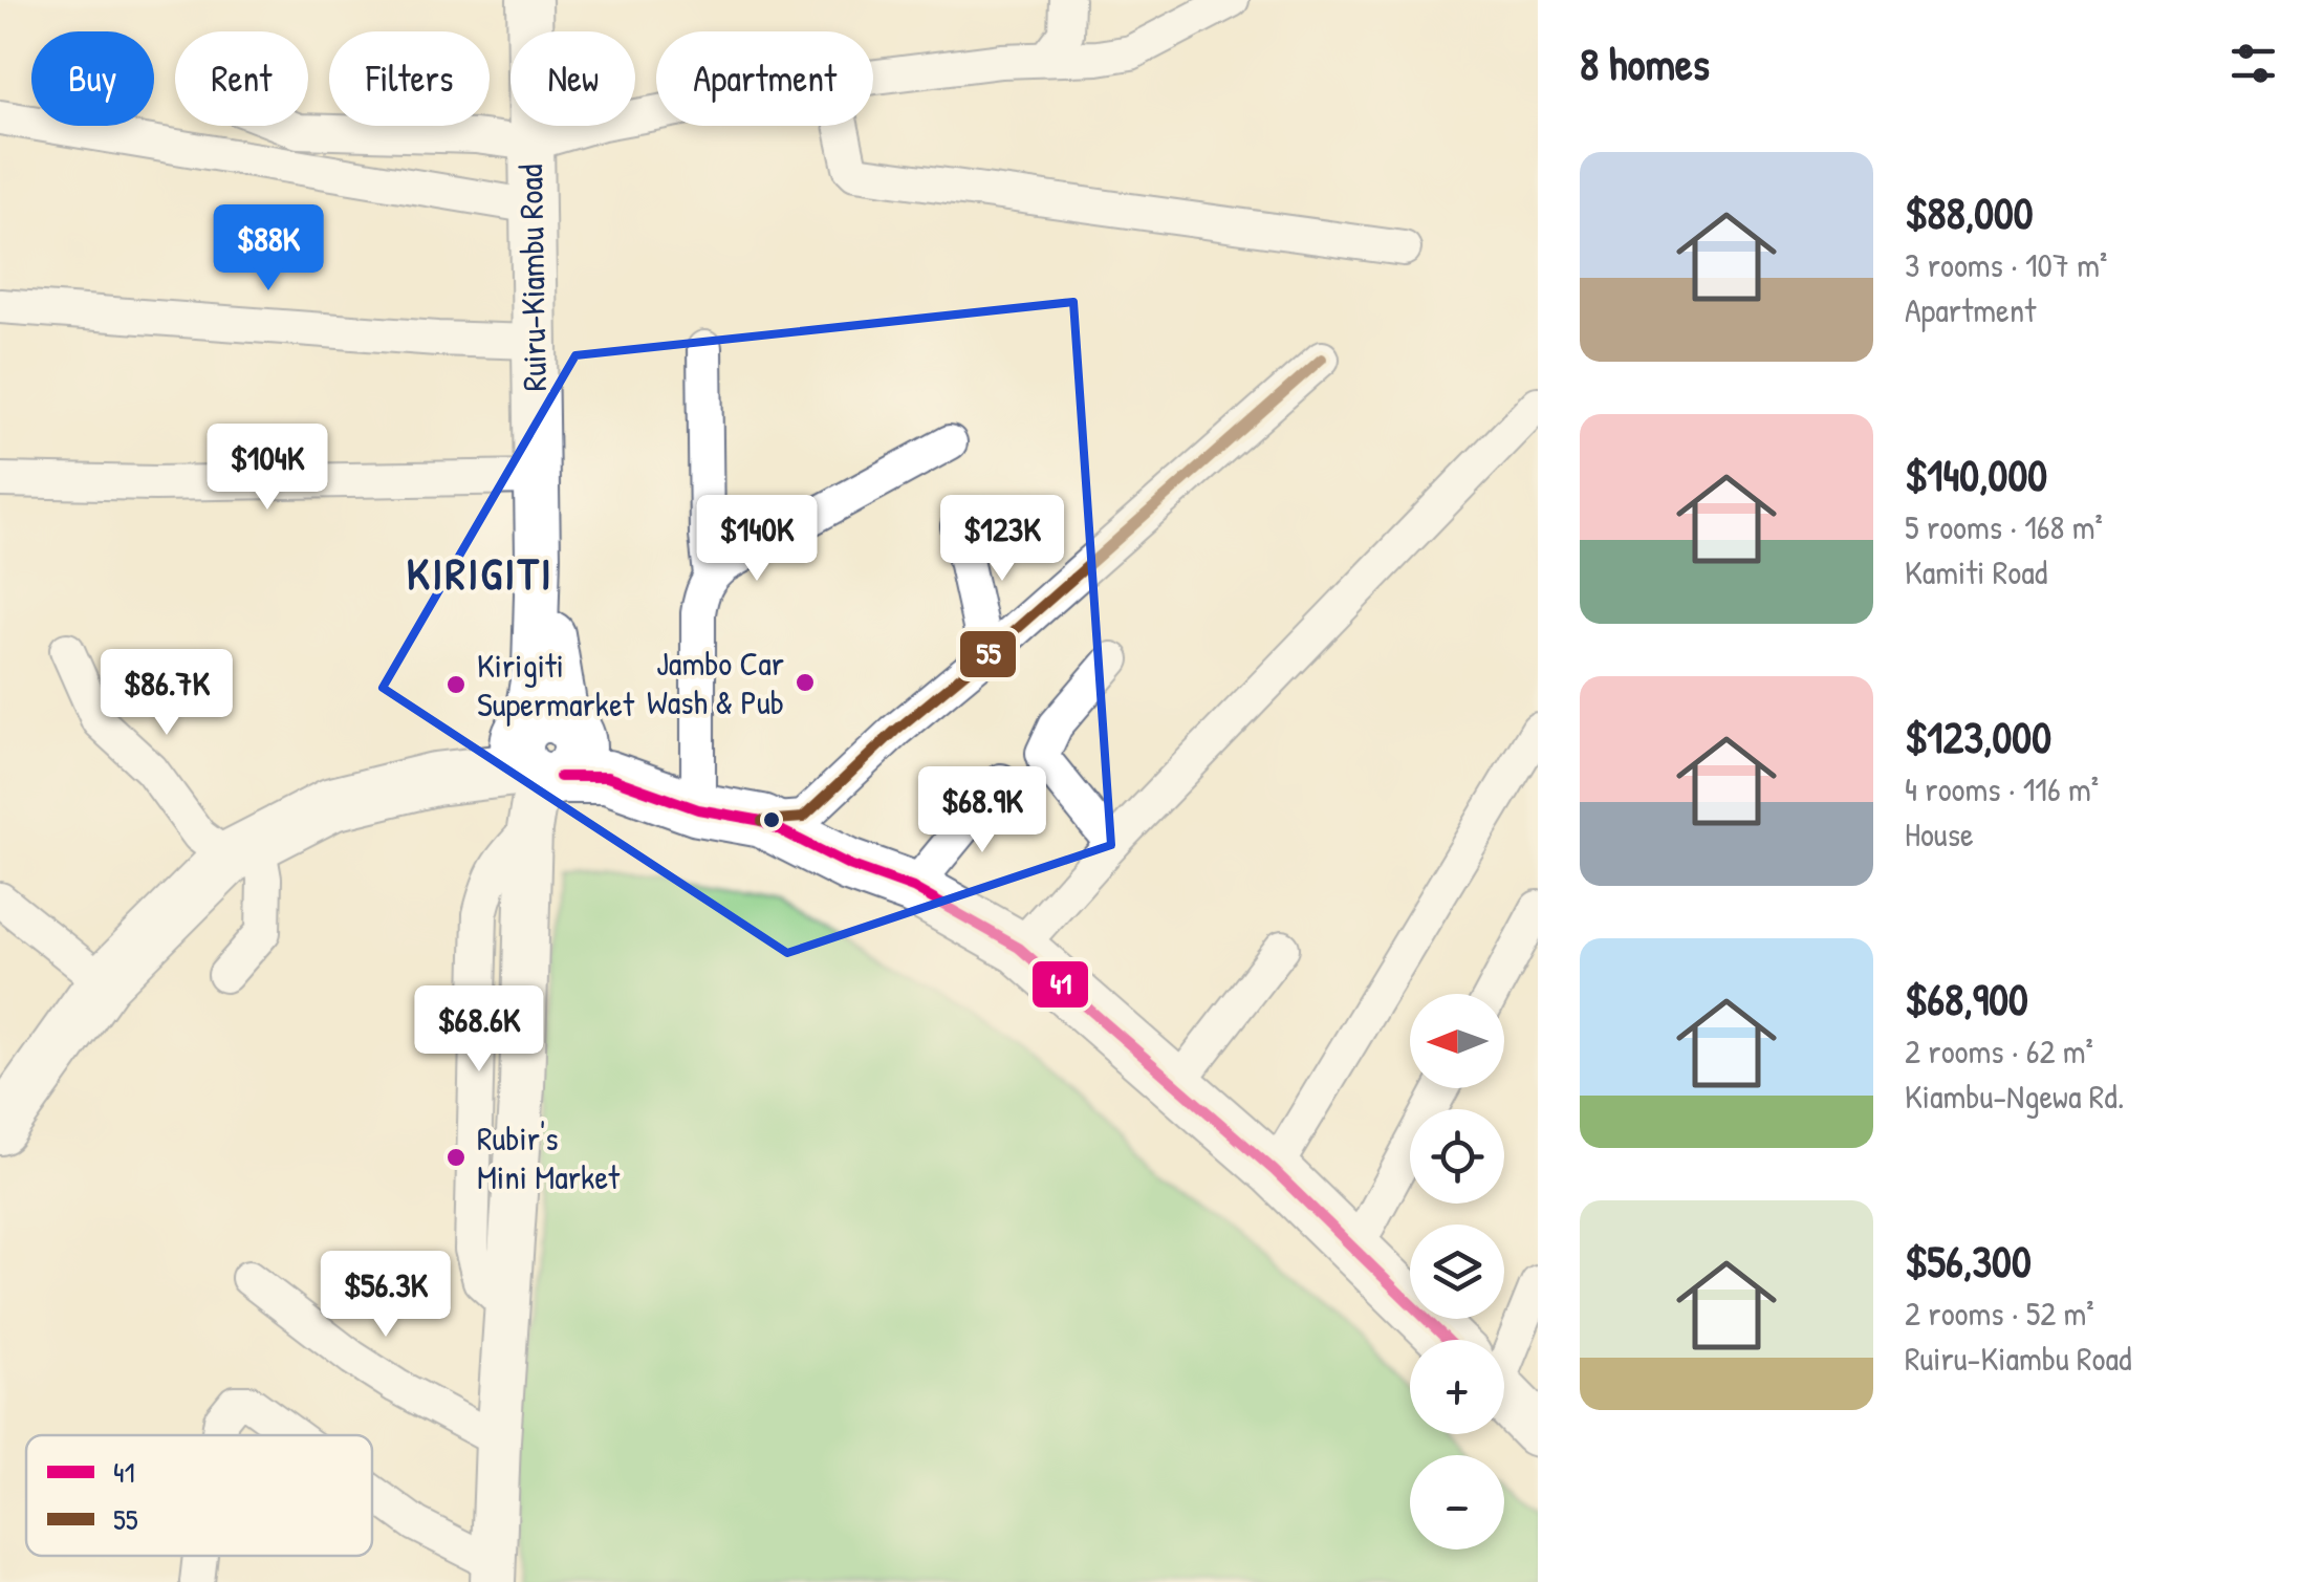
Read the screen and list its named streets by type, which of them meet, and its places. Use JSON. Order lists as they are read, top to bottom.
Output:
{
  "streets": {
    "main road": ["Ruiru-Kiambu Road"]
  },
  "districts": ["KIRIGITI"],
  "places": ["Jambo Car Wash & Pub", "Kirigiti Supermarket", "Rubir's Mini Market"],
  "lines": ["transit line 55", "transit line 41"],
  "legend": ["41", "55"],
  "north": "left",
  "page": {
    "heading": "8 homes",
    "chip": [
      "Buy",
      "Rent",
      "Filters",
      "New",
      "Apartment"
    ],
    "list": [
      {
        "name": "$88,000",
        "note": "3 rooms · 107 m² · Apartment"
      },
      {
        "name": "$140,000",
        "note": "5 rooms · 168 m² · Kamiti Road"
      },
      {
        "name": "$123,000",
        "note": "4 rooms · 116 m² · House"
      },
      {
        "name": "$68,900",
        "note": "2 rooms · 62 m² · Kiambu-Ngewa Rd."
      },
      {
        "name": "$56,300",
        "note": "2 rooms · 52 m² · Ruiru-Kiambu Road"
      }
    ],
    "price": [
      "$88K",
      "$104K",
      "$140K",
      "$123K",
      "$86.7K",
      "$68.9K",
      "$68.6K",
      "$56.3K"
    ],
    "map_buttons": ["+", "−"]
  }
}
